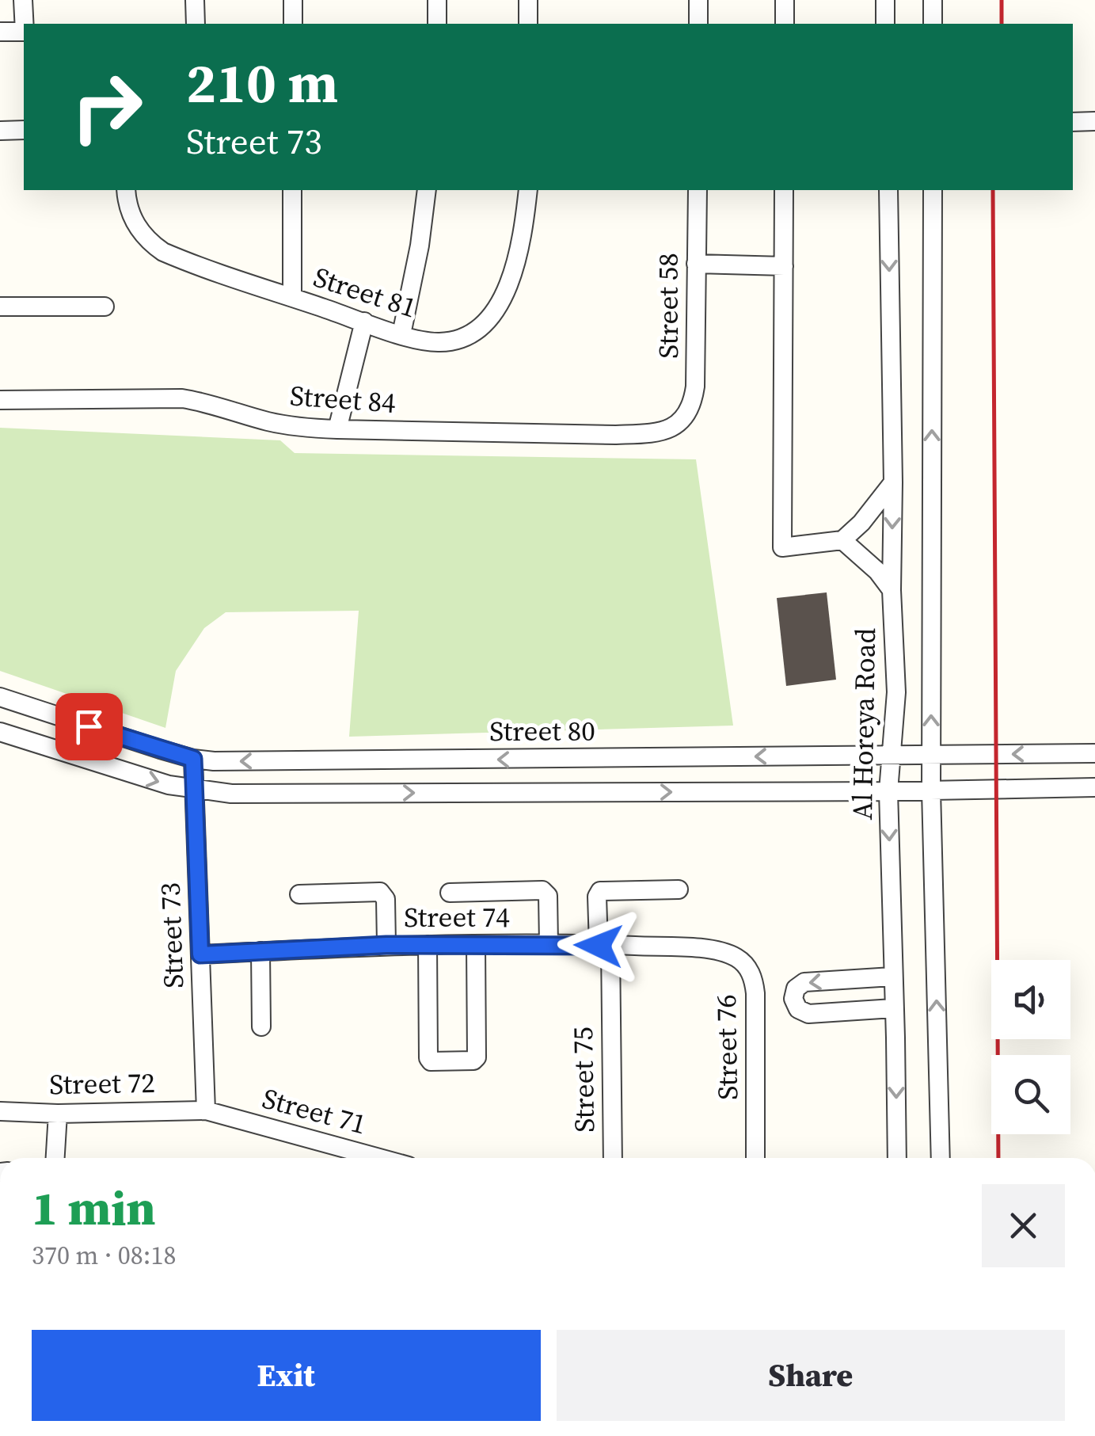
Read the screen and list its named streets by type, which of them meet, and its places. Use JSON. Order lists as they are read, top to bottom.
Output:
{
  "streets": {
    "street": [
      "Street 81",
      "Street 58",
      "Street 84",
      "Al Horeya Road",
      "Street 80",
      "Street 74",
      "Street 73",
      "Street 76",
      "Street 75",
      "Street 72",
      "Street 71"
    ]
  },
  "crossings": [
    ["Street 58", "Street 84"],
    ["Al Horeya Road", "Street 80"],
    ["Street 80", "Street 73"],
    ["Street 74", "Street 73"],
    ["Street 74", "Street 76"],
    ["Street 74", "Street 75"],
    ["Street 73", "Street 72"],
    ["Street 73", "Street 71"],
    ["Street 72", "Street 71"]
  ],
  "page": {
    "turn": ["210 m", "Street 73"],
    "heading": ["1 min", "370 m · 08:18"],
    "buttons": ["Exit", "Share"]
  }
}
